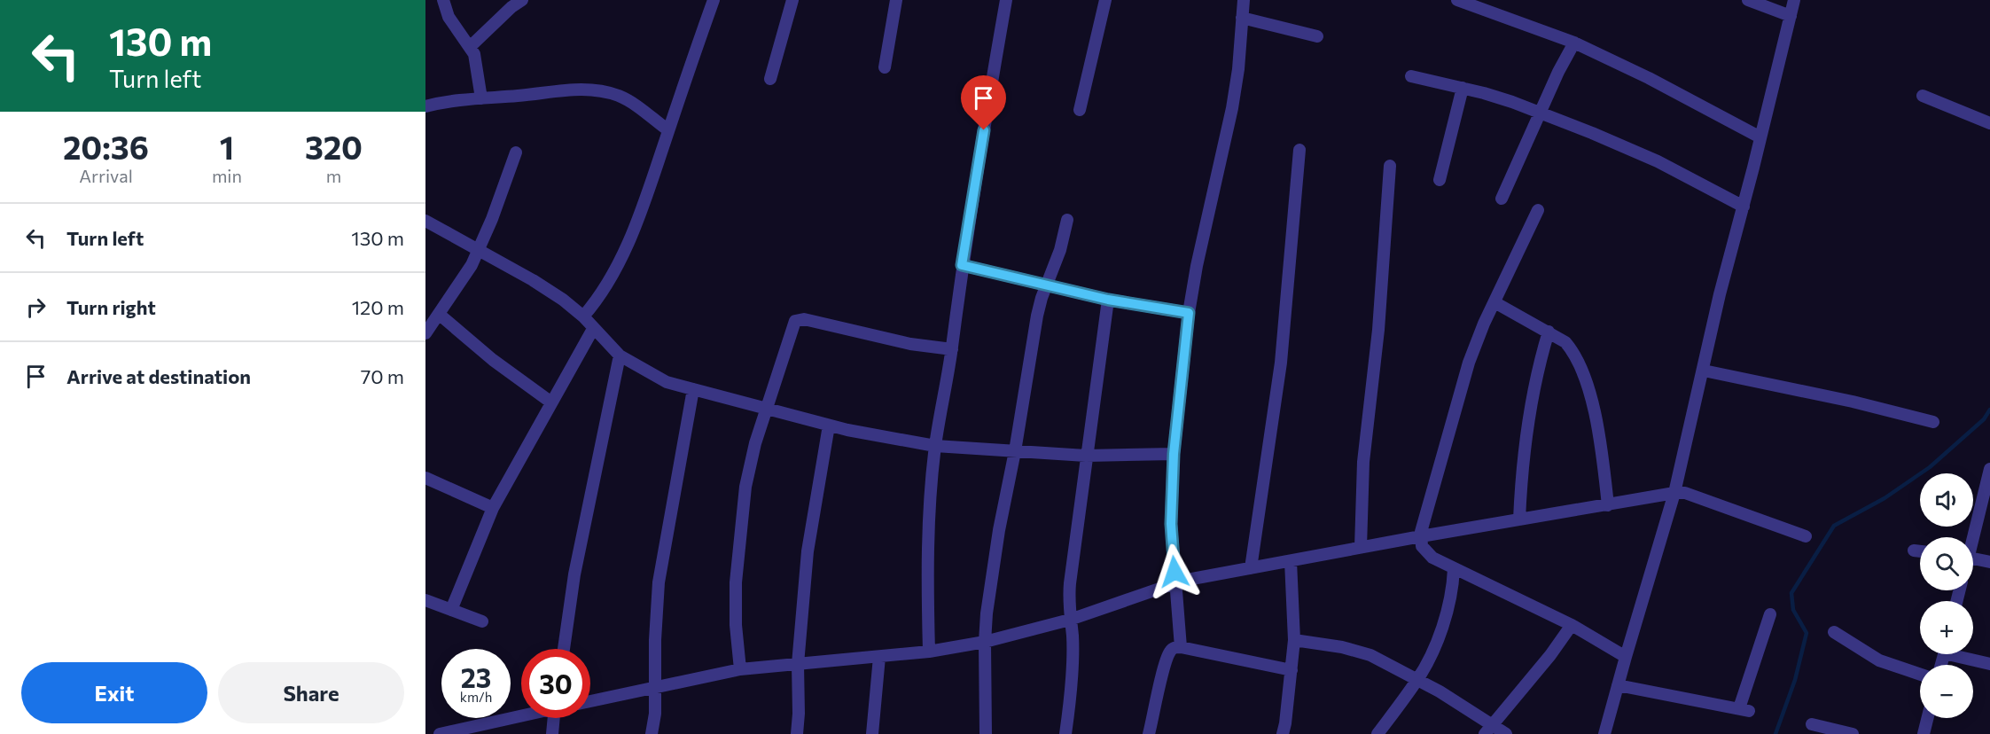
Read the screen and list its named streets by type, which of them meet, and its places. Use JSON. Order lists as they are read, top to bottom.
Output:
{
  "page": {
    "turn": ["130 m", "Turn left"],
    "eta": [
      "20:36",
      "Arrival",
      "1",
      "min",
      "320",
      "m"
    ],
    "list": [
      {
        "name": "Turn left",
        "value": "130 m"
      },
      {
        "name": "Turn right",
        "value": "120 m"
      },
      {
        "name": "Arrive at destination",
        "value": "70 m"
      }
    ],
    "map_buttons": ["+", "−"],
    "speed": "23 km/h",
    "limit": "30",
    "buttons": ["Exit", "Share"]
  }
}
